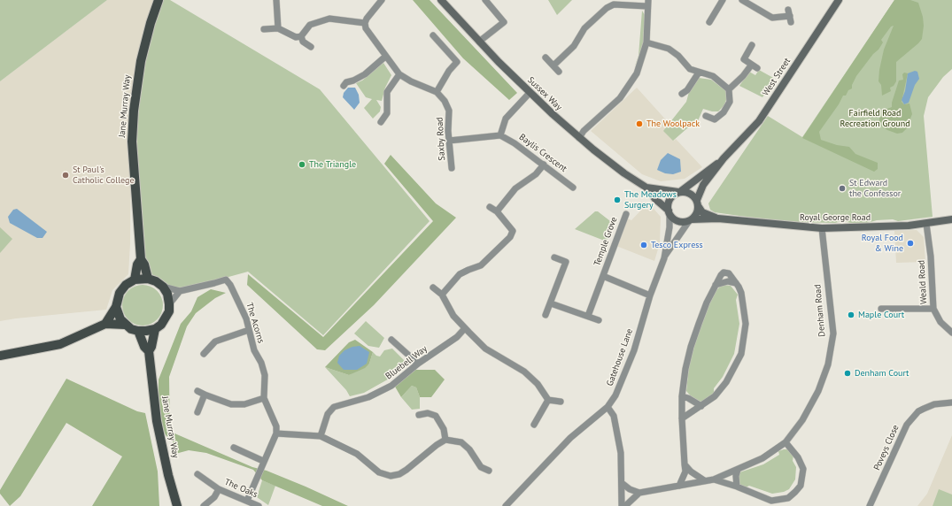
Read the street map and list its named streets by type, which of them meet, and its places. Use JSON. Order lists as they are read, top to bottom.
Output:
{
  "streets": {
    "main road": ["Jane Murray Way"],
    "street": [
      "West Street",
      "Sussex Way",
      "Saxby Road",
      "Baylis Crescent",
      "Royal George Road",
      "Temple Grove",
      "Weald Road",
      "Denham Road",
      "The Acorns",
      "Gatehouse Lane",
      "Bluebell Way",
      "Poveys Close",
      "The Oaks"
    ]
  },
  "crossings": [
    ["West Street", "Sussex Way"],
    ["West Street", "Royal George Road"],
    ["West Street", "Gatehouse Lane"],
    ["Sussex Way", "Royal George Road"],
    ["Sussex Way", "Gatehouse Lane"],
    ["Royal George Road", "Weald Road"],
    ["Royal George Road", "Denham Road"],
    ["Royal George Road", "Gatehouse Lane"],
    ["Temple Grove", "Gatehouse Lane"]
  ],
  "parks": ["Fairfield Road Recreation Ground"],
  "places": [
    "The Woolpack",
    "The Triangle",
    "St Paul's Catholic College",
    "St Edward the Confessor",
    "The Meadows Surgery",
    "Royal Food & Wine",
    "Tesco Express",
    "Maple Court",
    "Denham Court"
  ]
}
